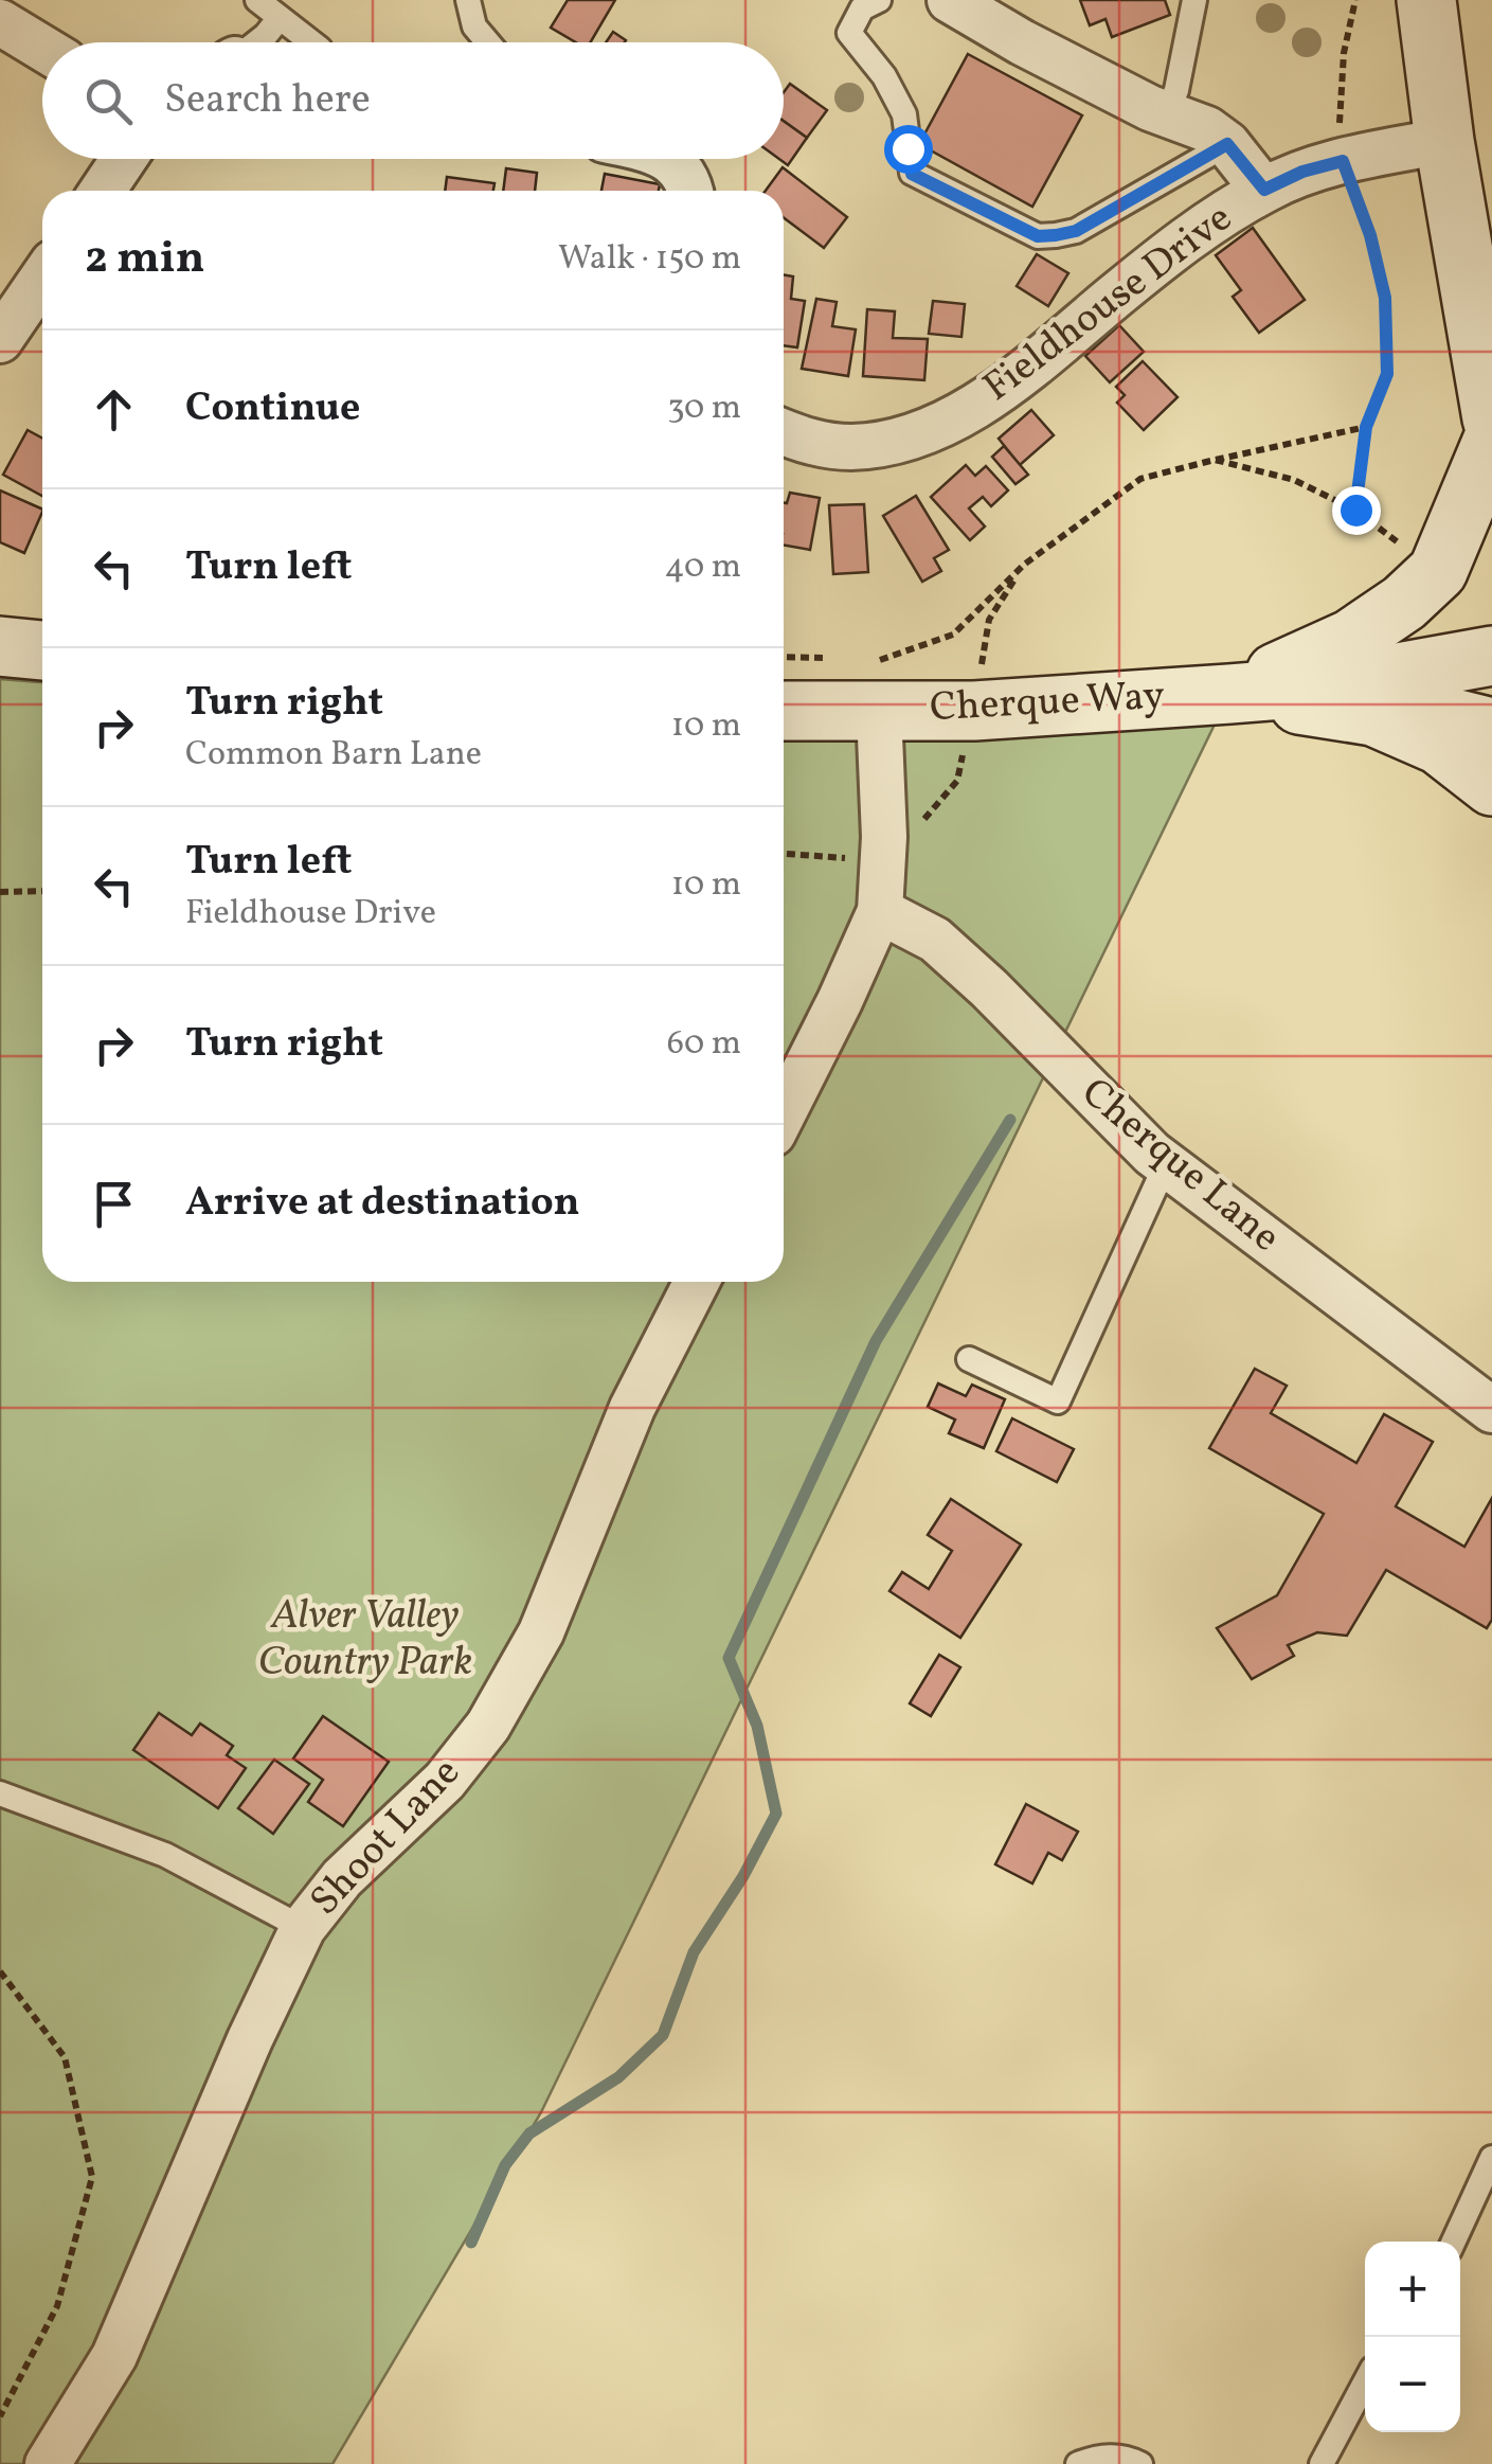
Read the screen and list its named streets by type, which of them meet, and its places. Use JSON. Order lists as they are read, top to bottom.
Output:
{
  "streets": {
    "street": [
      "Fieldhouse Drive",
      "Cherque Way",
      "Cherque Lane",
      "Shoot Lane"
    ]
  },
  "parks": ["Alver Valley Country Park"],
  "page": {
    "search": "Search here",
    "heading": ["2 min", "Walk · 150 m"],
    "list": [
      ["Continue", "30 m"],
      ["Turn left", "40 m"],
      ["Turn right", "Common Barn Lane", "10 m"],
      ["Turn left", "Fieldhouse Drive", "10 m"],
      ["Turn right", "60 m"],
      "Arrive at destination"
    ],
    "map_buttons": ["+", "−"]
  }
}
